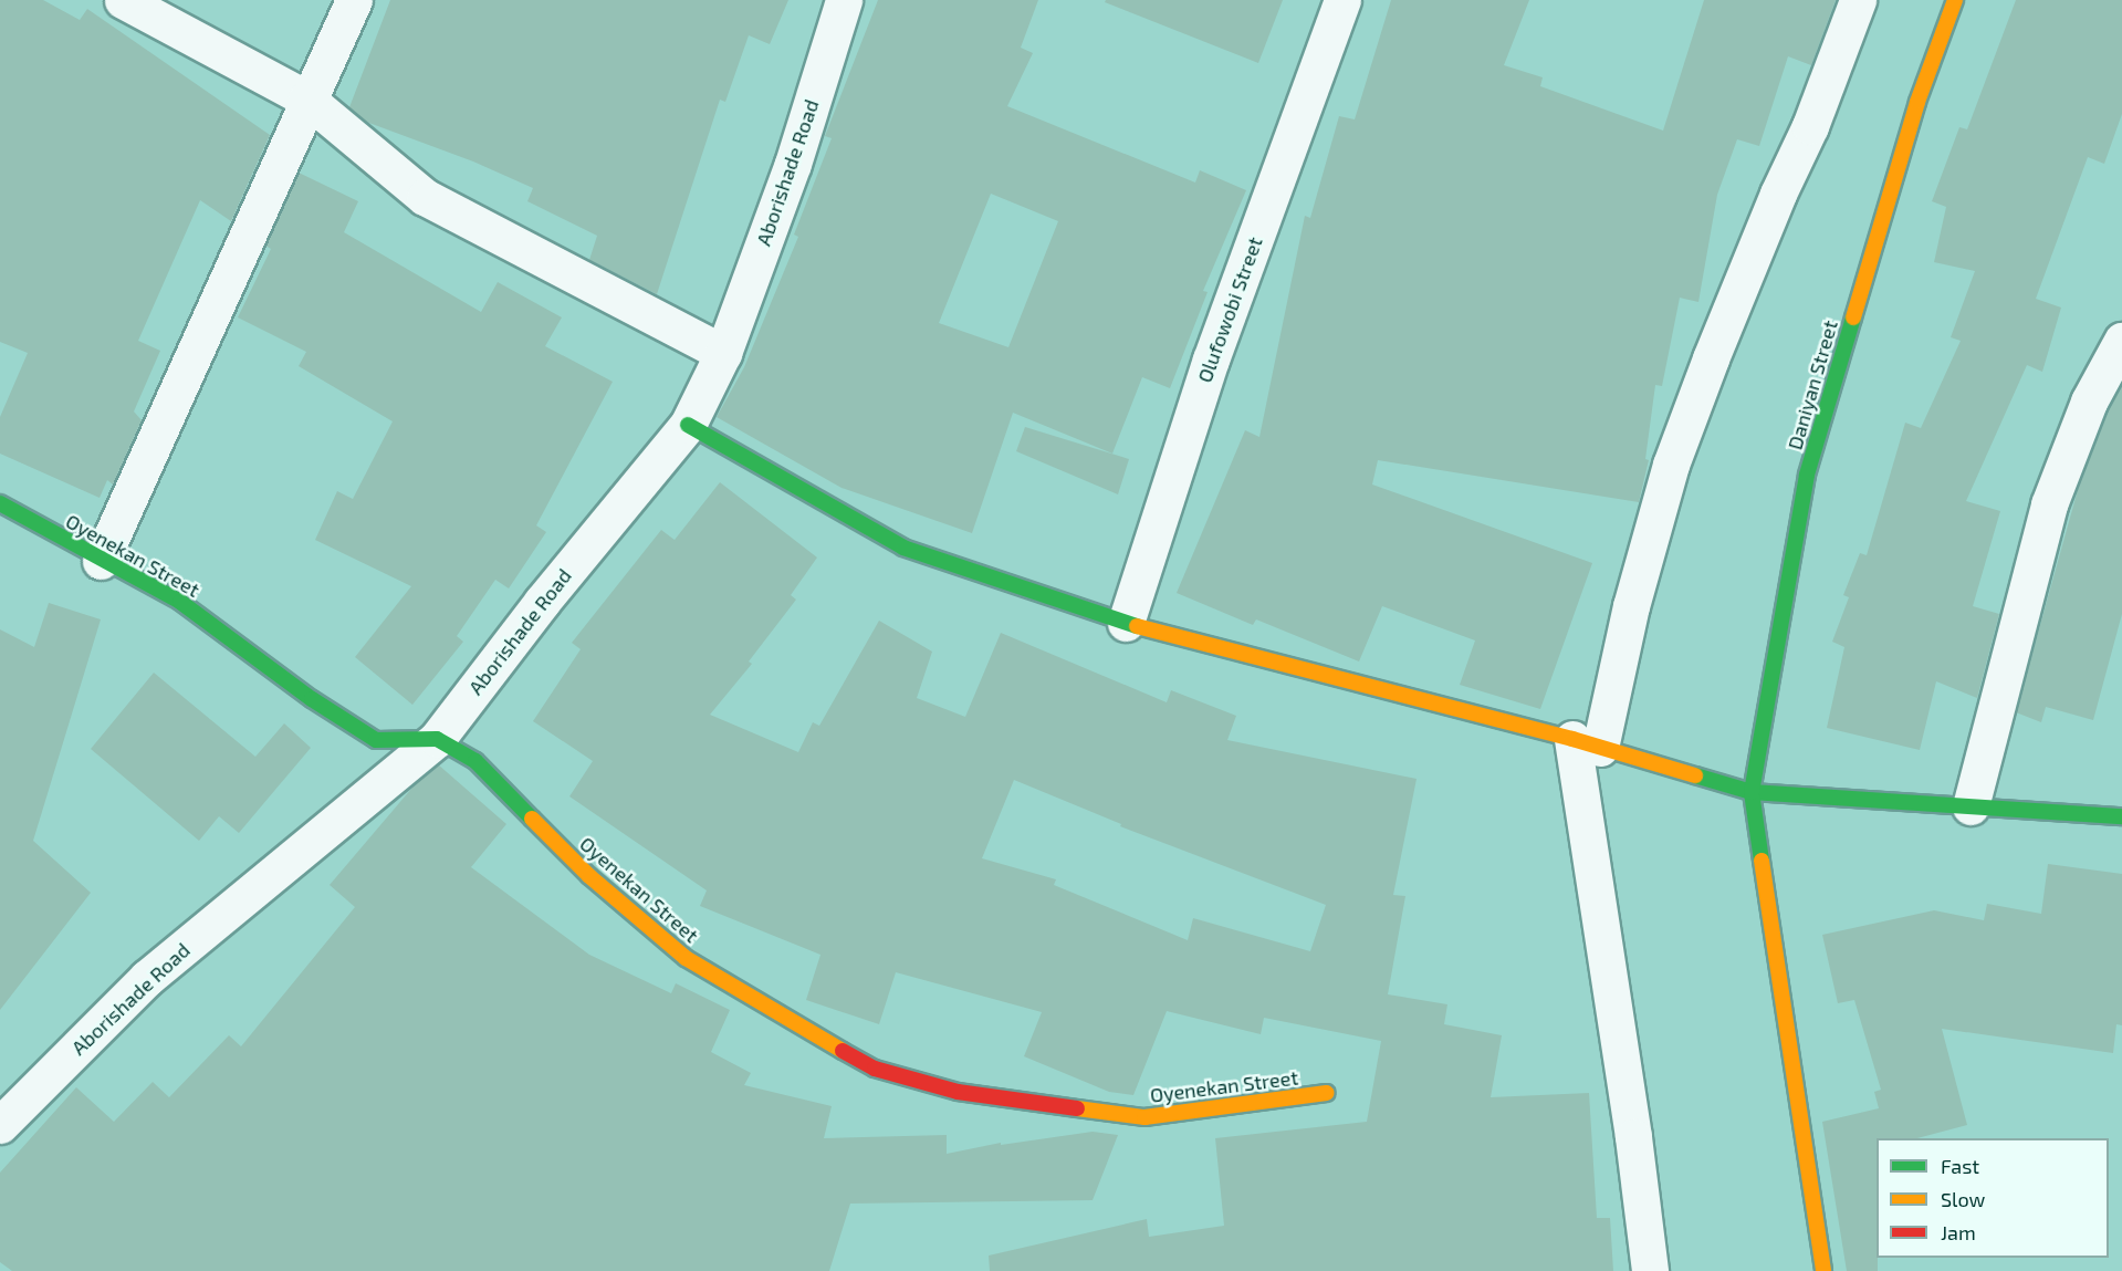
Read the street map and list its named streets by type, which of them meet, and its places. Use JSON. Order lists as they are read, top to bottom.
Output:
{
  "streets": {
    "street": [
      "Aborishade Road",
      "Olufowobi Street",
      "Daniyan Street",
      "Oyenekan Street"
    ]
  },
  "crossings": [
    ["Aborishade Road", "Oyenekan Street"]
  ],
  "legend": ["Fast", "Slow", "Jam"]
}
